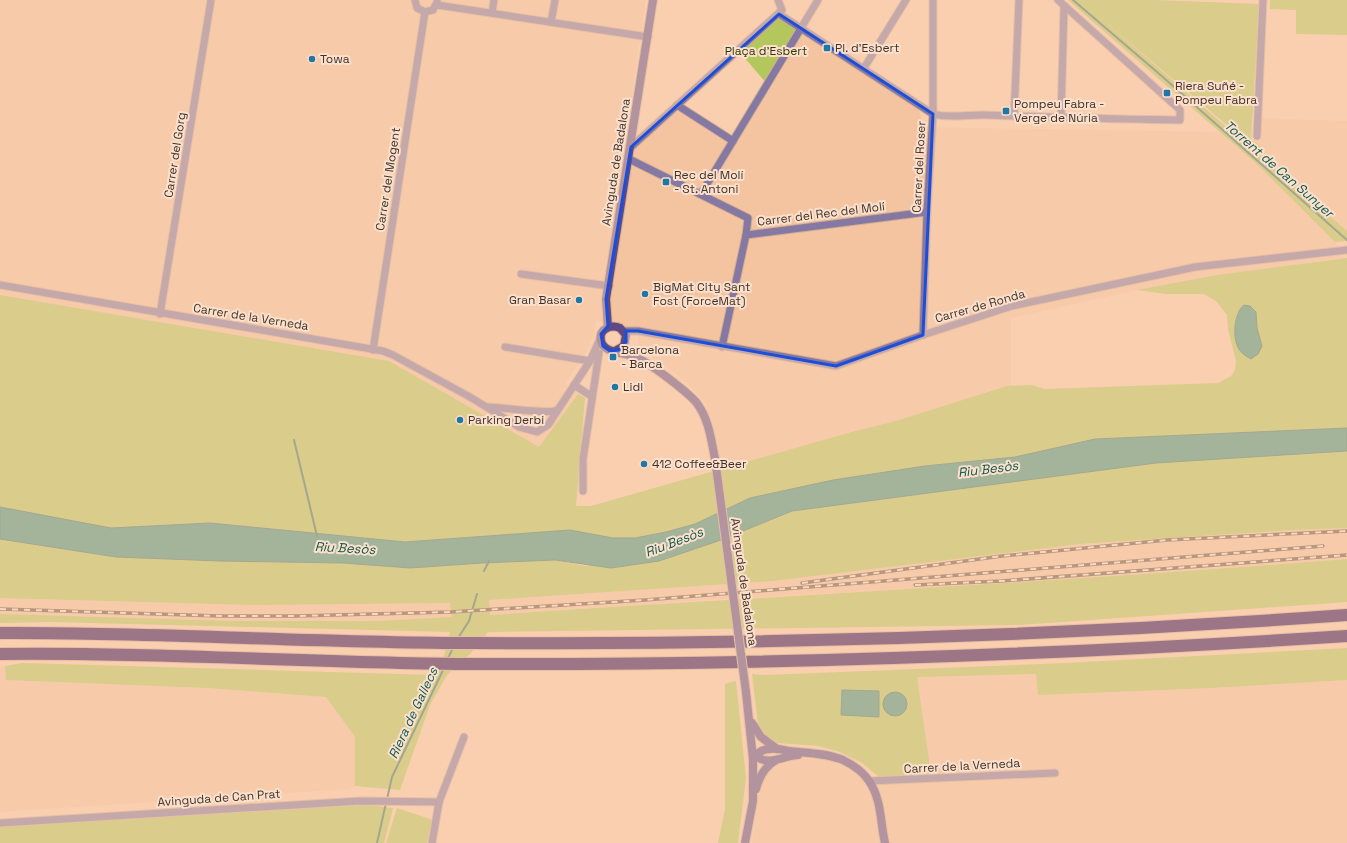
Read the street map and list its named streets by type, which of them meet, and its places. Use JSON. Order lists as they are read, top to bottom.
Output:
{
  "streets": {
    "street": [
      "Carrer del Gorg",
      "Avinguda de Badalona",
      "Carrer del Roser",
      "Carrer del Mogent",
      "Carrer del Rec del Molí",
      "Carrer de Ronda",
      "Carrer de la Verneda",
      "Avinguda de Can Prat"
    ]
  },
  "crossings": [
    ["Carrer del Gorg", "Carrer de la Verneda"],
    ["Avinguda de Badalona", "Carrer del Rec del Molí"],
    ["Avinguda de Badalona", "Carrer de Ronda"],
    ["Carrer del Roser", "Carrer del Rec del Molí"],
    ["Carrer del Roser", "Carrer de Ronda"],
    ["Carrer del Mogent", "Carrer de la Verneda"]
  ],
  "water": ["Torrent de Can Sunyer", "Riu Besòs", "Riera de Gallecs"],
  "parks": ["Plaça d'Esbert"],
  "places": {
    "transit": [
      "Pl. d'Esbert",
      "Riera Suñé - Pompeu Fabra",
      "Pompeu Fabra - Verge de Núria",
      "Rec del Molí - St. Antoni",
      "Barcelona - Barca"
    ],
    "other": [
      "Towa",
      "BigMat City Sant Fost (ForceMat)",
      "Gran Basar",
      "Lidl",
      "Parking Derbi",
      "412 Coffee&Beer"
    ]
  }
}
